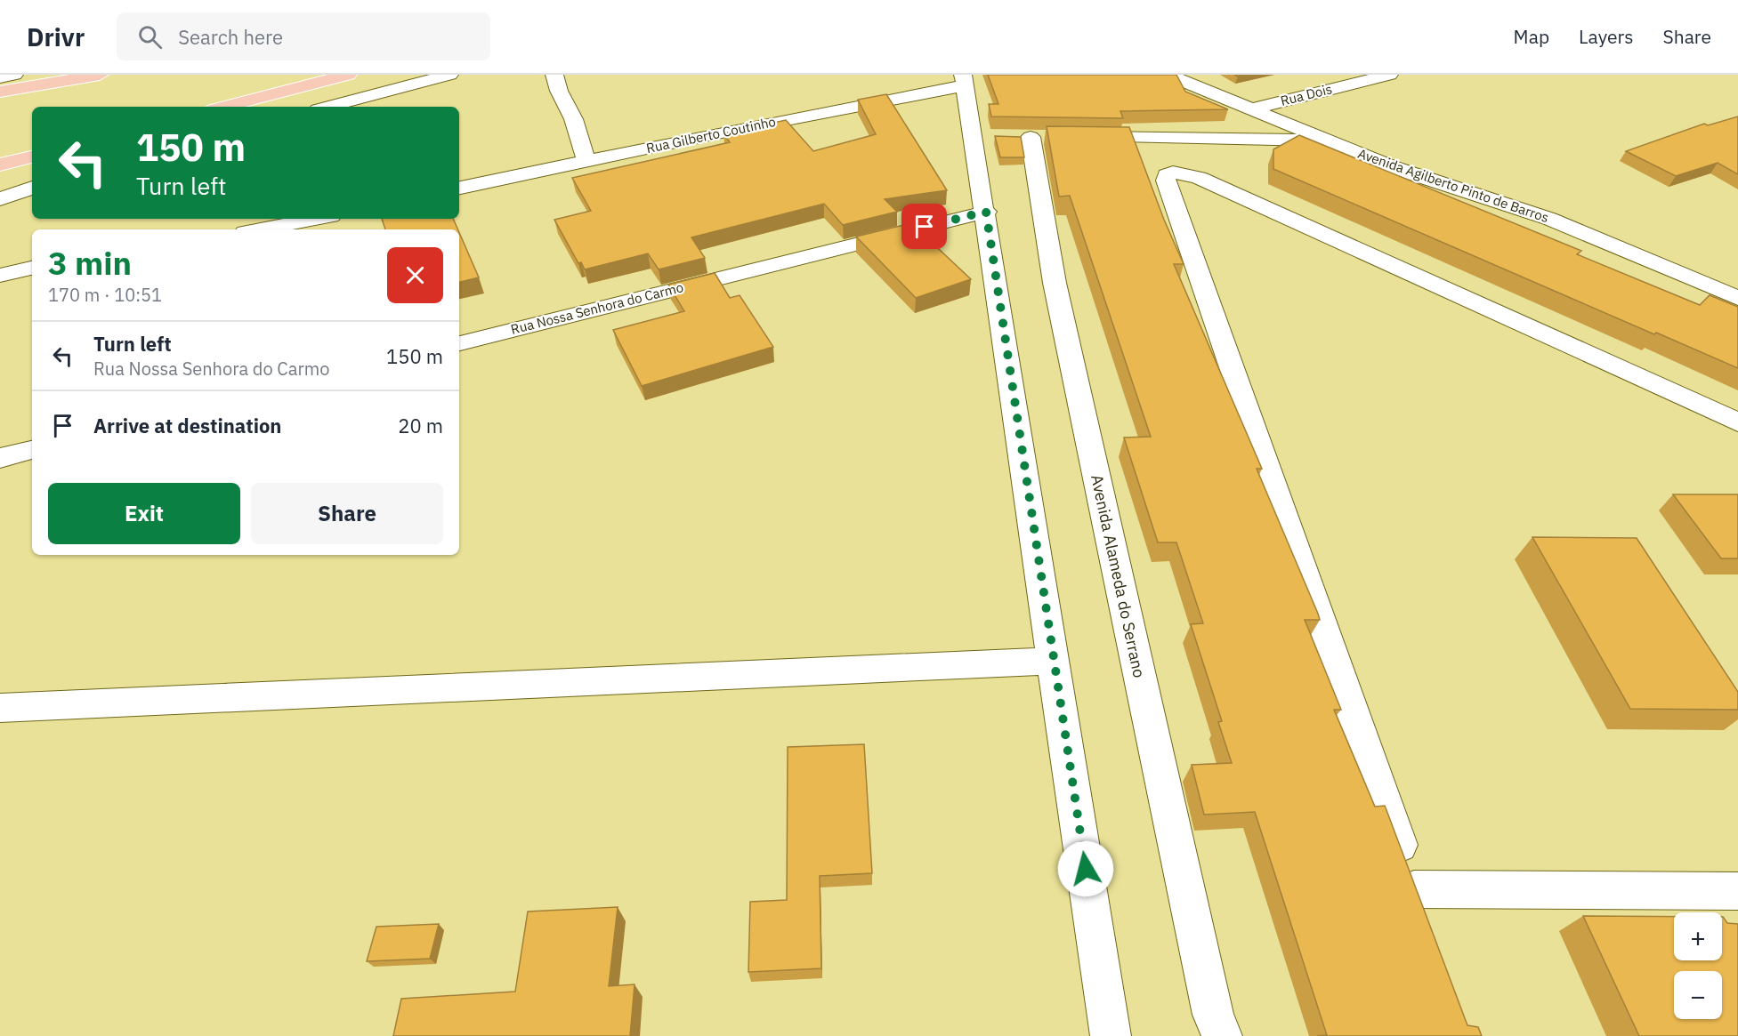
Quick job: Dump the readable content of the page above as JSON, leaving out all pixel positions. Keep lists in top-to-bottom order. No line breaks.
{"streets":{"street":["Rua Dois","Rua Gilberto Coutinho","Avenida Agilberto Pinto de Barros","Rua Nossa Senhora do Carmo","Avenida Alameda do Serrano"]},"crossings":[["Rua Dois","Avenida Agilberto Pinto de Barros"],["Rua Gilberto Coutinho","Avenida Alameda do Serrano"],["Rua Nossa Senhora do Carmo","Avenida Alameda do Serrano"]],"page":{"header":"Drivr","search":"Search here","nav":["Map","Layers","Share"],"turn":["150 m","Turn left"],"heading":["3 min","170 m · 10:51"],"list":[{"name":"Turn left","note":"Rua Nossa Senhora do Carmo","value":"150 m"},{"name":"Arrive at destination","value":"20 m"}],"buttons":["Exit","Share"],"map_buttons":["+","−"]}}
